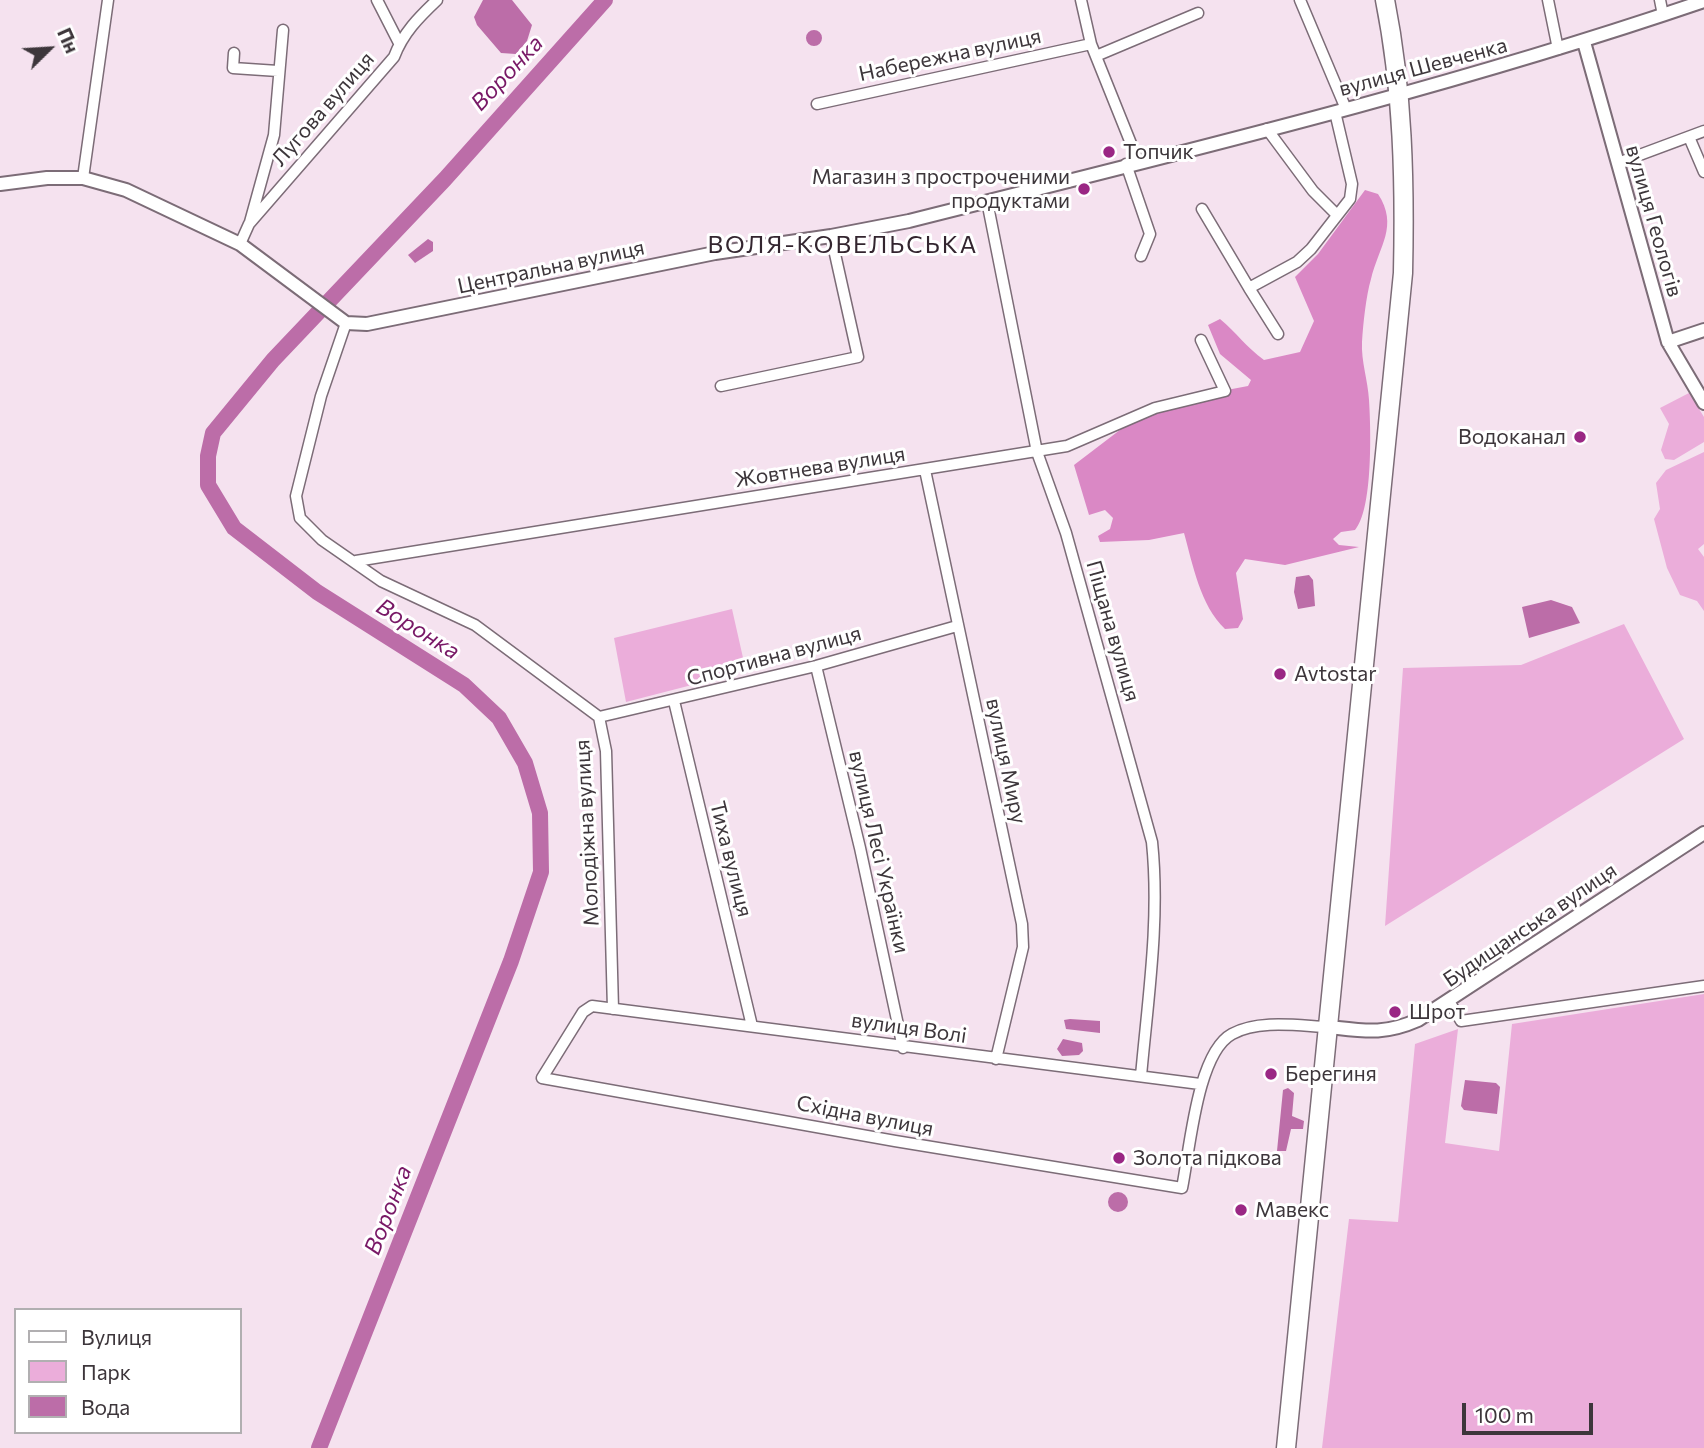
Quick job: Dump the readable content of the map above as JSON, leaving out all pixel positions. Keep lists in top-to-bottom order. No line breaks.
{"streets":{"street":["Набережна вулиця","вулиця Шевченка","Лугова вулиця","вулиця Геологів","Центральна вулиця","Жовтнева вулиця","Піщана вулиця","Спортивна вулиця","вулиця Миру","Молодіжна вулиця","вулиця Лесі Українки","Тиха вулиця","Будищанська вулиця","вулиця Волі","Східна вулиця"]},"crossings":[["вулиця Шевченка","вулиця Геологів"],["вулиця Шевченка","Центральна вулиця"],["Центральна вулиця","Піщана вулиця"],["Центральна вулиця","Молодіжна вулиця"],["Жовтнева вулиця","Піщана вулиця"],["Жовтнева вулиця","вулиця Миру"],["Жовтнева вулиця","Молодіжна вулиця"],["Піщана вулиця","вулиця Волі"],["Спортивна вулиця","вулиця Миру"],["Спортивна вулиця","Молодіжна вулиця"],["Спортивна вулиця","вулиця Лесі Українки"],["Спортивна вулиця","Тиха вулиця"],["вулиця Миру","вулиця Волі"],["Молодіжна вулиця","вулиця Волі"],["вулиця Лесі Українки","вулиця Волі"],["Тиха вулиця","вулиця Волі"],["вулиця Волі","Східна вулиця"]],"districts":["ВОЛЯ-КОВЕЛЬСЬКА"],"water":["Воронка"],"places":["Топчик","Магазин з простроченими продуктами","Водоканал","Avtostar","Шрот","Берегиня","Золота підкова","Мавекс"],"legend":["Вулиця","Парк","Вода"],"scale_bar":"100 m","north":"top right"}
